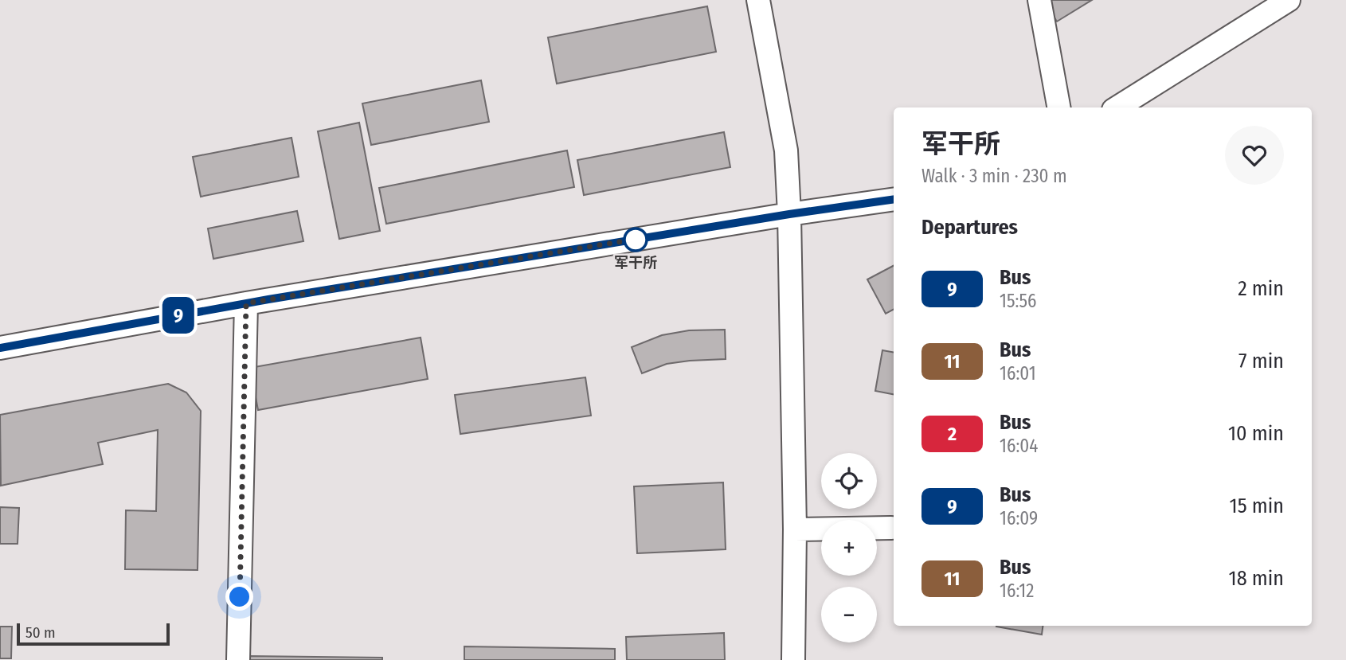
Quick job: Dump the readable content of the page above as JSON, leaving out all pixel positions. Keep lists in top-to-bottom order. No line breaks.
{"places":["军干所"],"lines":["bus line 9"],"scale_bar":"50 m","page":{"on_map":"9","heading":[["军干所","Walk · 3 min · 230 m"],"Departures"],"list":[{"mark":"9","name":"Bus","note":"15:56","value":"2 min"},{"mark":"11","name":"Bus","note":"16:01","value":"7 min"},{"mark":"2","name":"Bus","note":"16:04","value":"10 min"},{"mark":"9","name":"Bus","note":"16:09","value":"15 min"},{"mark":"11","name":"Bus","note":"16:12","value":"18 min"}],"map_buttons":["+","−"],"scale":"50 m"}}
